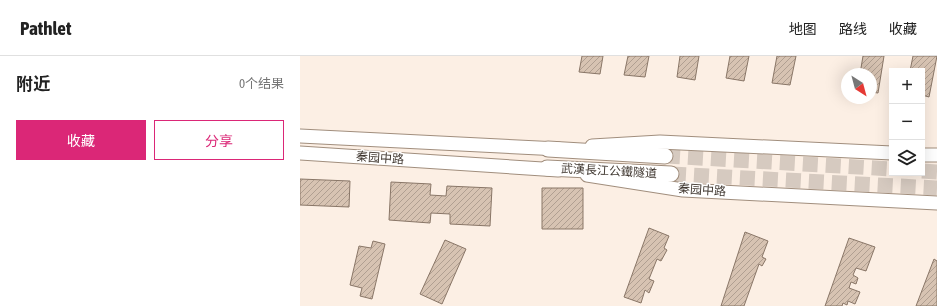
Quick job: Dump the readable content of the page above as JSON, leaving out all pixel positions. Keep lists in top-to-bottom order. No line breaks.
{"streets":{"main road":["秦园中路","武漢長江公鐵隧道"]},"crossings":[["秦园中路","武漢長江公鐵隧道"]],"north":"bottom right","page":{"header":"Pathlet","nav":["地图","路线","收藏"],"heading":["附近","0个结果"],"map_buttons":["+","−"],"buttons":["收藏","分享"]}}
